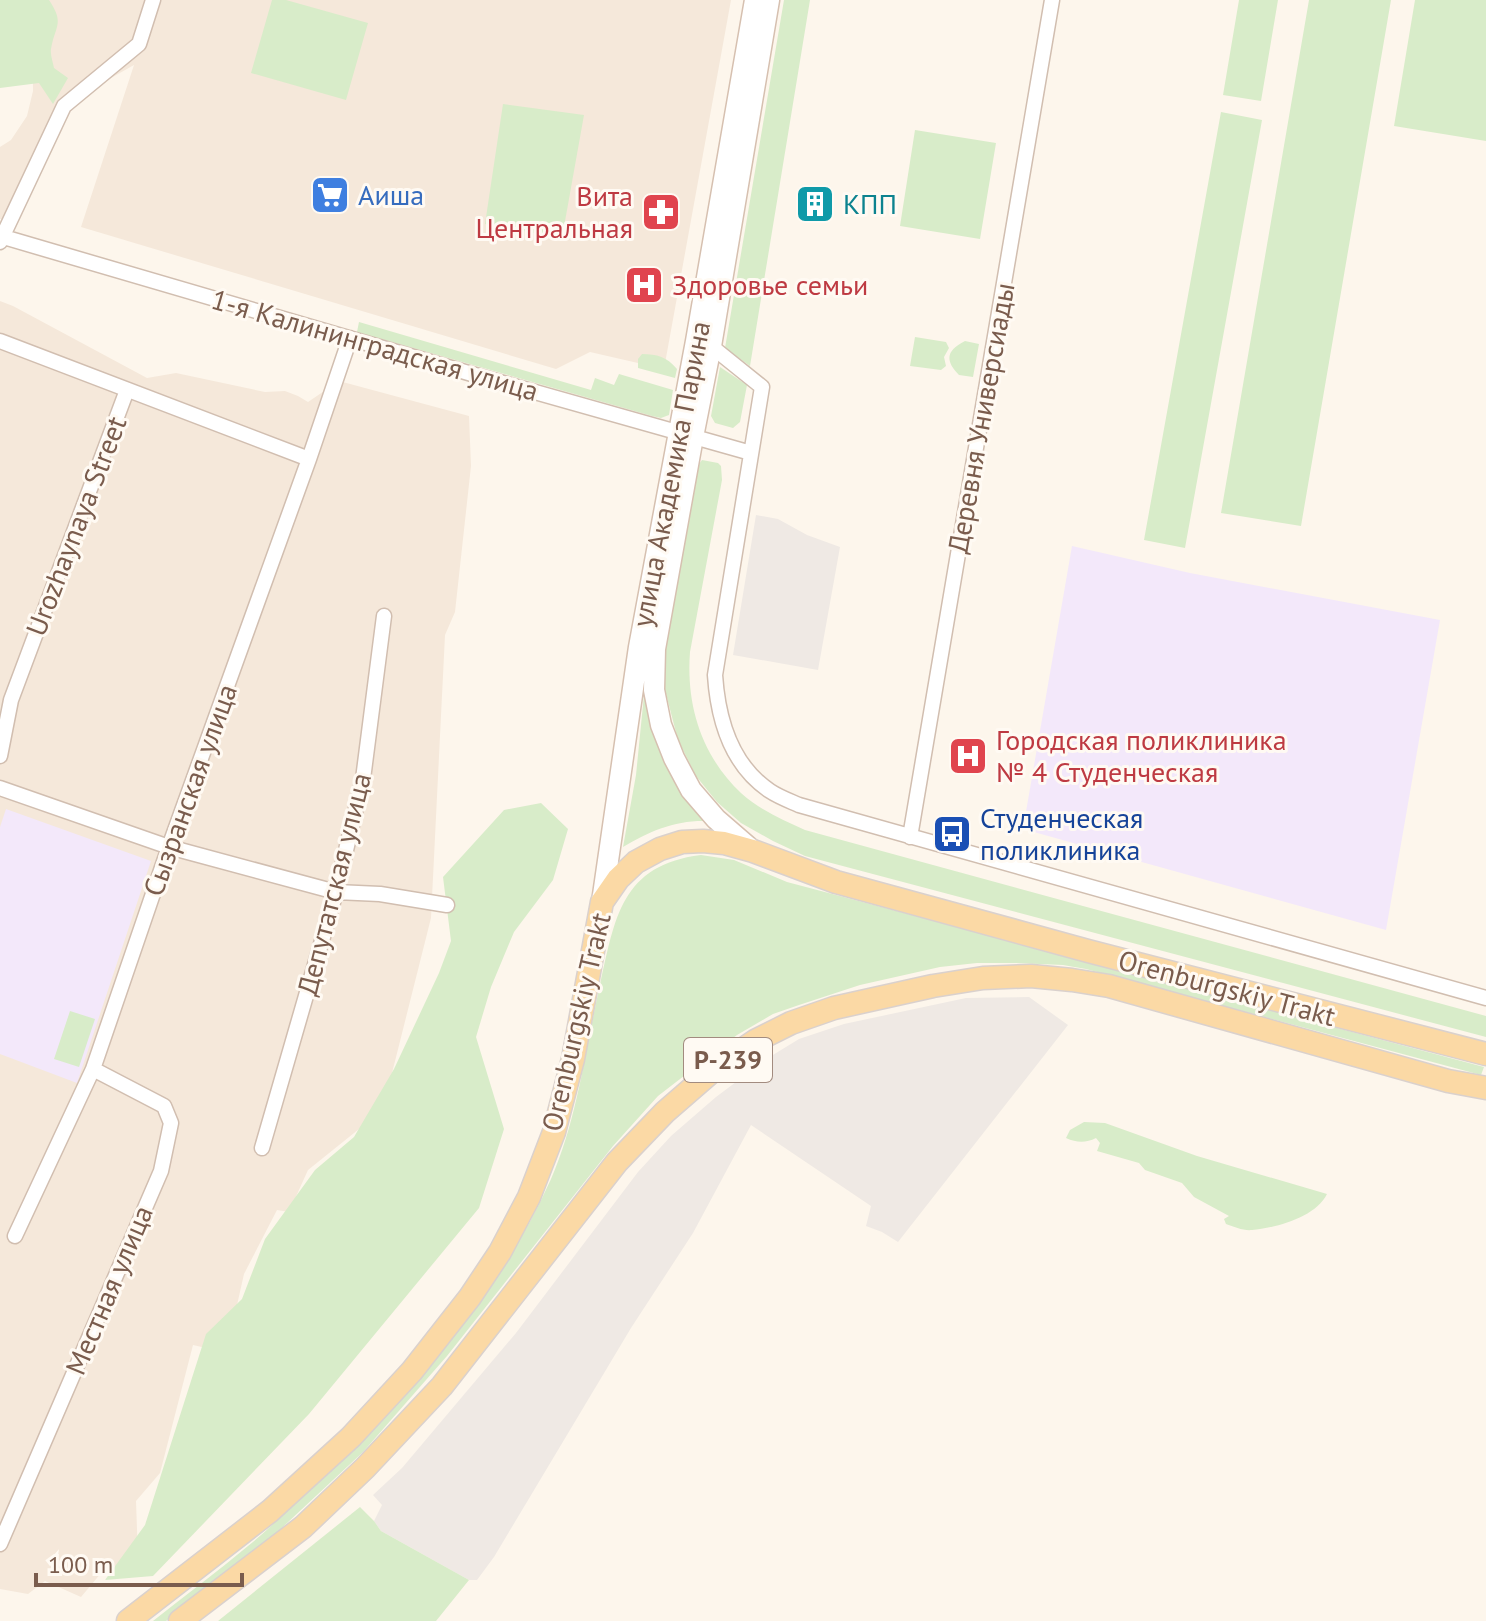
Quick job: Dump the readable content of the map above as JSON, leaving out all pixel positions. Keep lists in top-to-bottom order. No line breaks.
{"streets":{"main road":["улица Академика Парина","Orenburgskiy Trakt","Р-239"],"street":["1-я Калининградская улица","Деревня Универсиады","Urozhaynaya Street","Сызранская улица","Депутатская улица","Местная улица"]},"crossings":[["1-я Калининградская улица","улица Академика Парина"],["1-я Калининградская улица","Сызранская улица"],["улица Академика Парина","Orenburgskiy Trakt"],["Сызранская улица","Местная улица"]],"places":{"supermarket":["Аиша"],"building":["КПП"],"pharmacy":["Вита Центральная"],"hospital":["Здоровье семьи","Городская поликлиника № 4 Студенческая"],"bus stop":["Студенческая поликлиника"]},"scale_bar":"100 m"}
